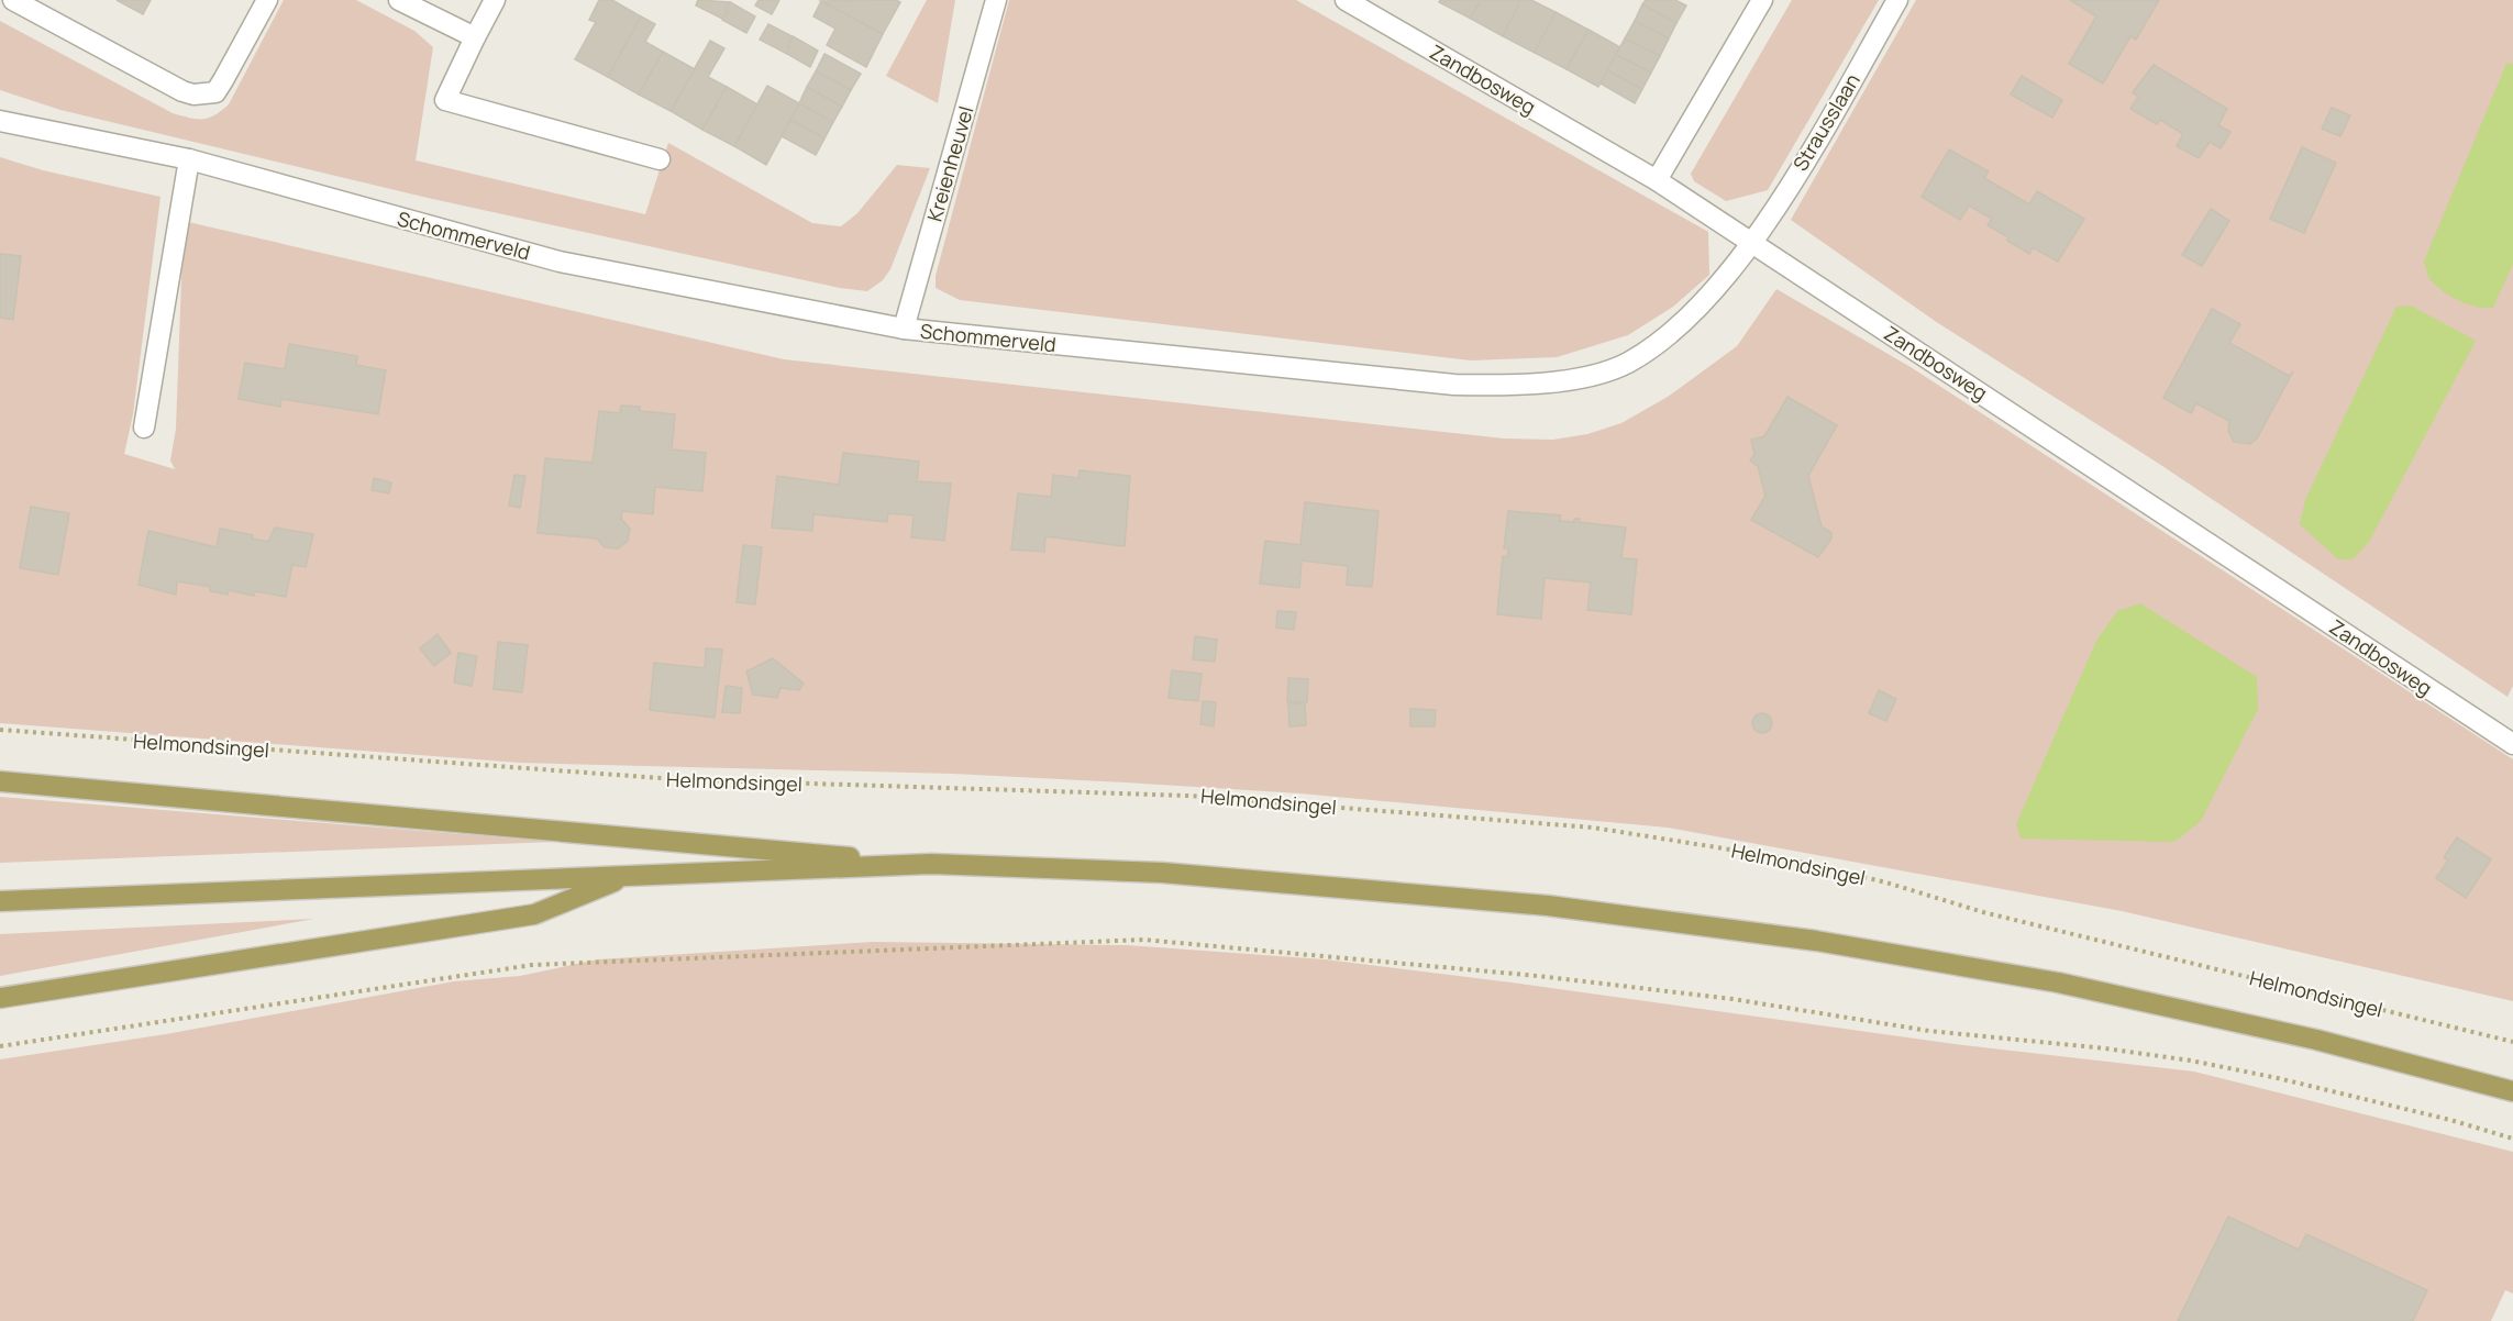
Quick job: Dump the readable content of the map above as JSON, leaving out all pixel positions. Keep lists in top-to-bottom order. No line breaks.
{"streets":{"street":["Zandbosweg","Strausslaan","Kreienheuvel","Schommerveld"],"path":["Helmondsingel"]},"crossings":[["Zandbosweg","Strausslaan"],["Zandbosweg","Schommerveld"],["Strausslaan","Schommerveld"],["Kreienheuvel","Schommerveld"]]}
